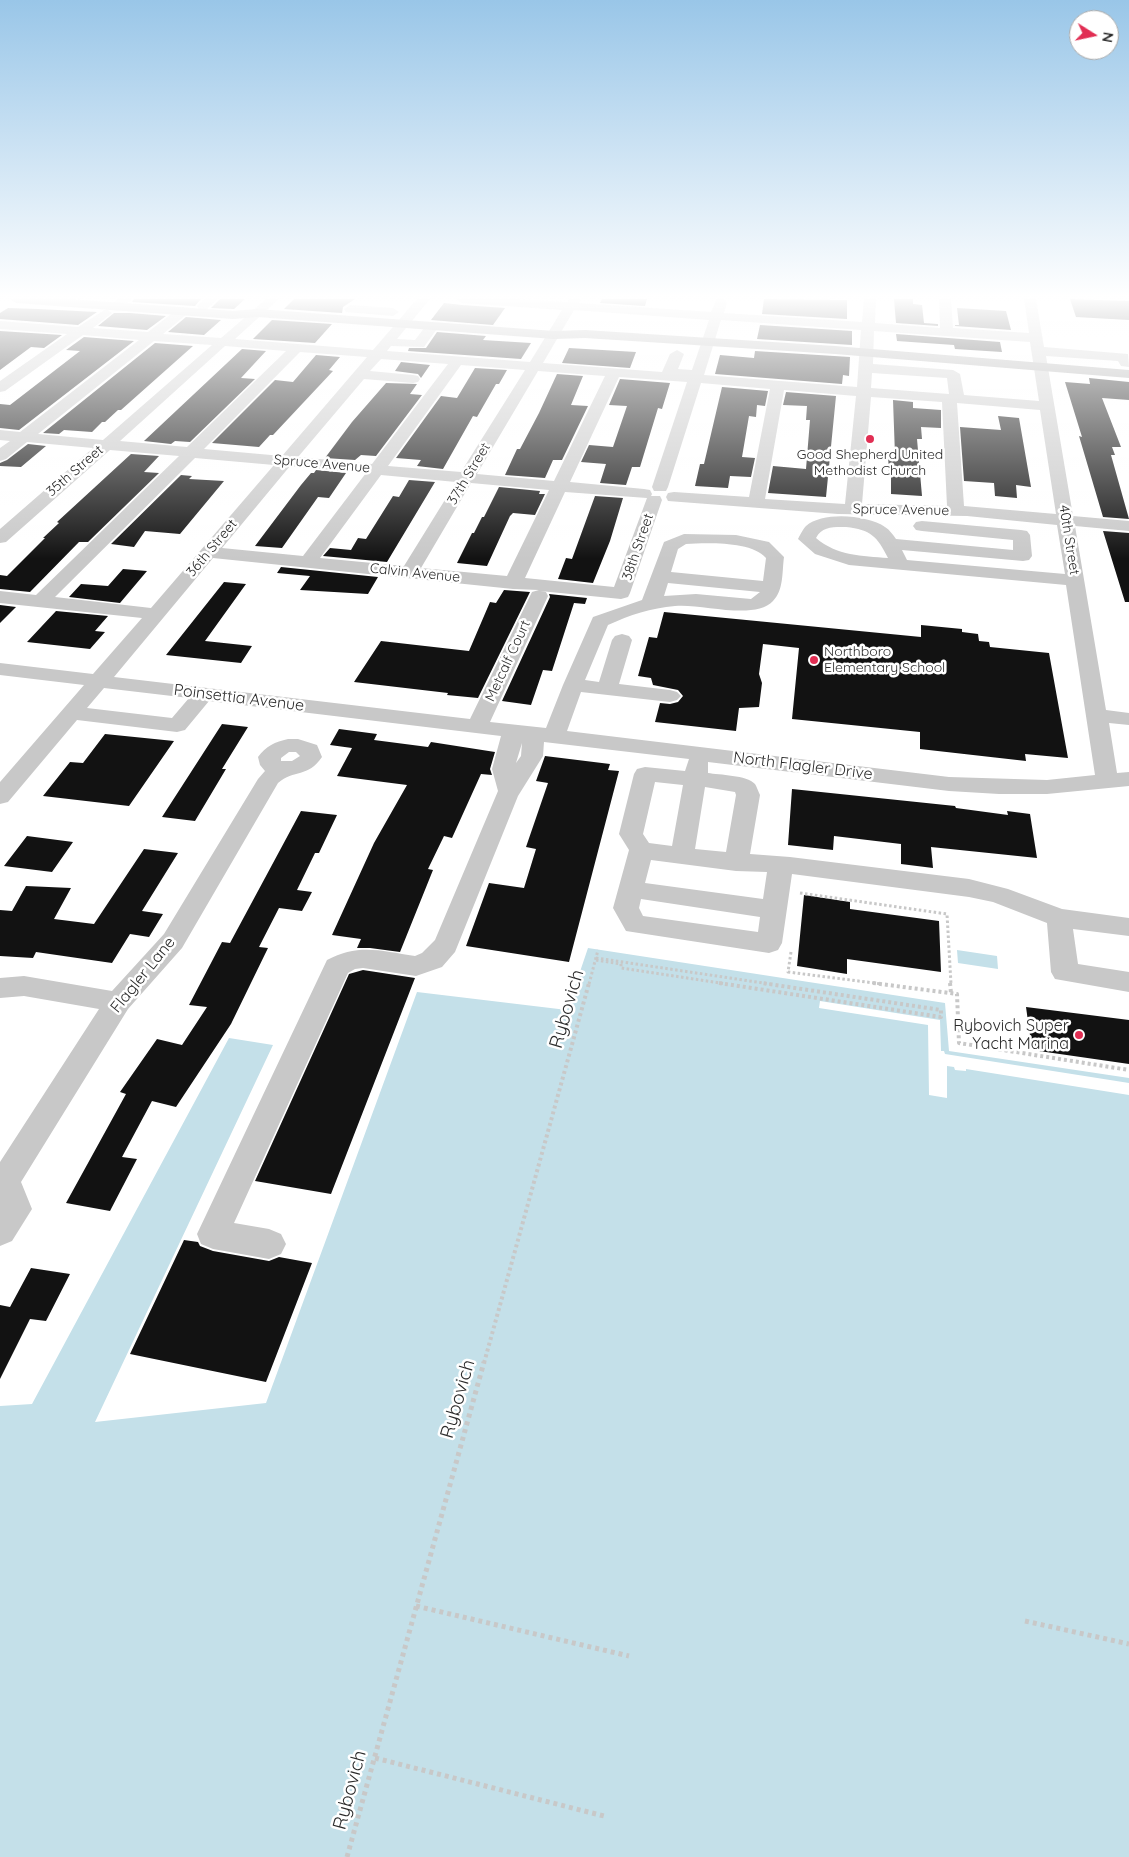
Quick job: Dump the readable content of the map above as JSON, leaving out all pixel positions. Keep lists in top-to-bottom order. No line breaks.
{"streets":{"street":["Spruce Avenue","35th Street","37th Street","40th Street","38th Street","36th Street","Calvin Avenue","Metcalf Court","Poinsettia Avenue","North Flagler Drive","Flagler Lane"],"path":["Rybovich"]},"crossings":[["Spruce Avenue","35th Street"],["Spruce Avenue","37th Street"],["Spruce Avenue","40th Street"],["Spruce Avenue","38th Street"],["Spruce Avenue","36th Street"],["37th Street","Calvin Avenue"],["40th Street","North Flagler Drive"],["38th Street","Calvin Avenue"],["36th Street","Calvin Avenue"],["36th Street","Poinsettia Avenue"],["Metcalf Court","Poinsettia Avenue"],["Metcalf Court","North Flagler Drive"],["Poinsettia Avenue","North Flagler Drive"]],"places":["Good Shepherd United Methodist Church","Northboro Elementary School","Rybovich Super Yacht Marina"],"north":"right"}
